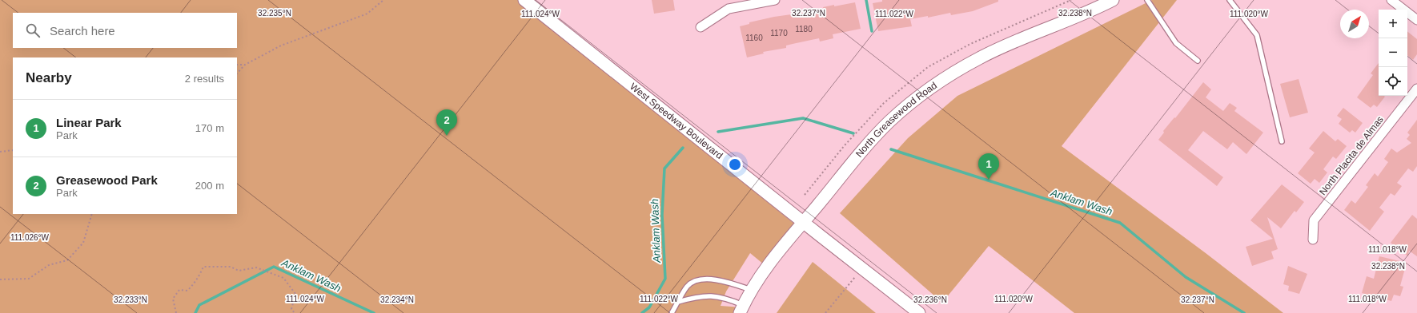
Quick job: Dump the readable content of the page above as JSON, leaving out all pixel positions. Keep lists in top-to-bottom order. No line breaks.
{"streets":{"main road":["West Speedway Boulevard","North Greasewood Road"],"street":["North Placita de Almas"]},"crossings":[["West Speedway Boulevard","North Greasewood Road"]],"water":["Anklam Wash"],"house_numbers":["1180","1170","1160"],"north":"top right","page":{"map_buttons":["+","−"],"search":"Search here","heading":["Nearby","2 results"],"list":[{"mark":"1","name":"Linear Park","note":"Park","value":"170 m"},{"mark":"2","name":"Greasewood Park","note":"Park","value":"200 m"}],"pins":["2","1"]},"coordinates":["32.235°N","32.237°N","32.238°N","111.024°W","111.022°W","111.020°W","111.026°W","111.018°W","32.233°N","32.234°N","32.236°N"]}
